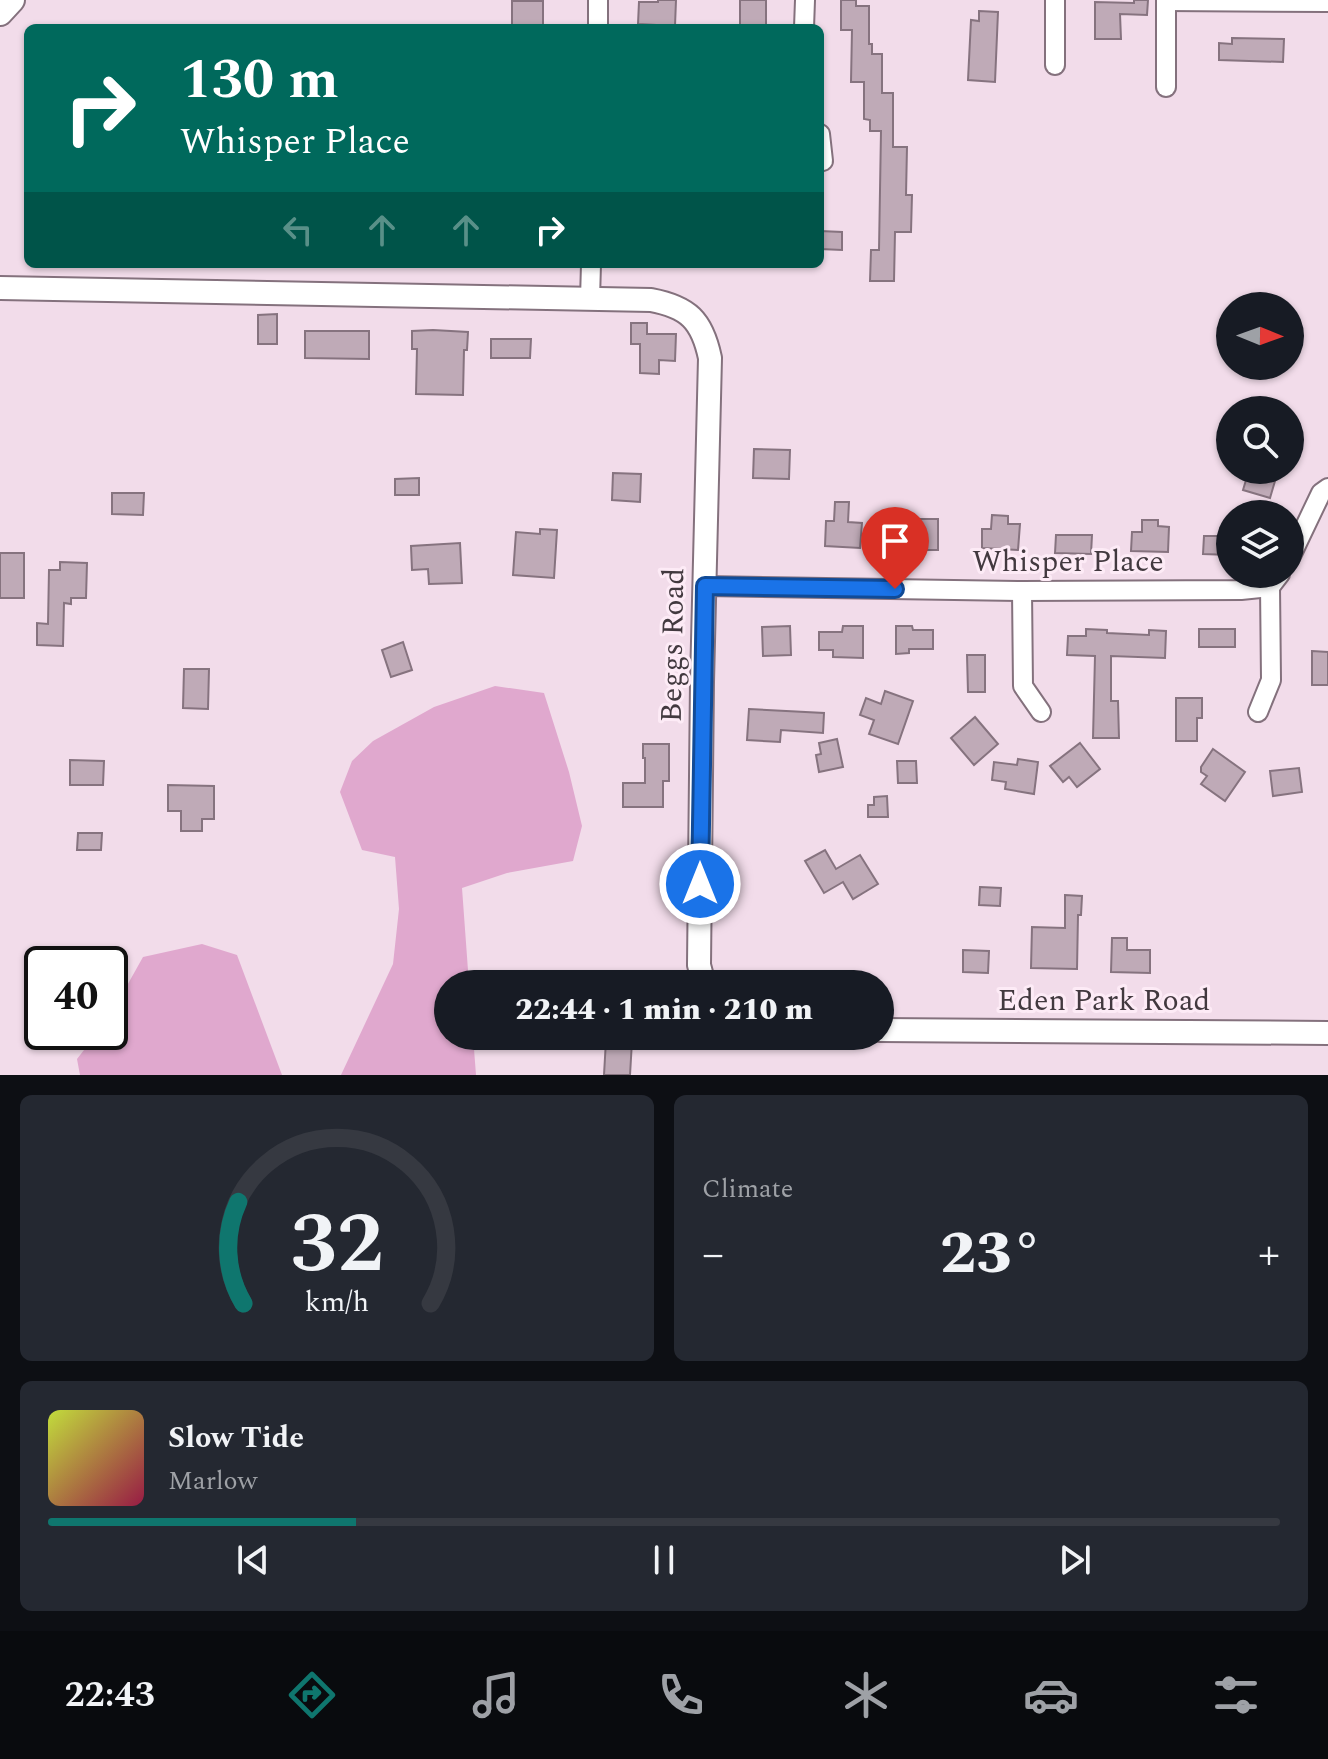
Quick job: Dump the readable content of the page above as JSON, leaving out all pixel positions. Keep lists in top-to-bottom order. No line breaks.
{"streets":{"street":["Whisper Place","Beggs Road","Eden Park Road"]},"crossings":[["Whisper Place","Beggs Road"]],"north":"right","page":{"turn":["130 m","Whisper Place"],"limit":"40","trip":"22:44 · 1 min · 210 m","tile":"Climate","heat":["−","23°","+"],"song":["Slow Tide","Marlow"],"tabs":"22:43","gauge":["32","km/h"]}}
